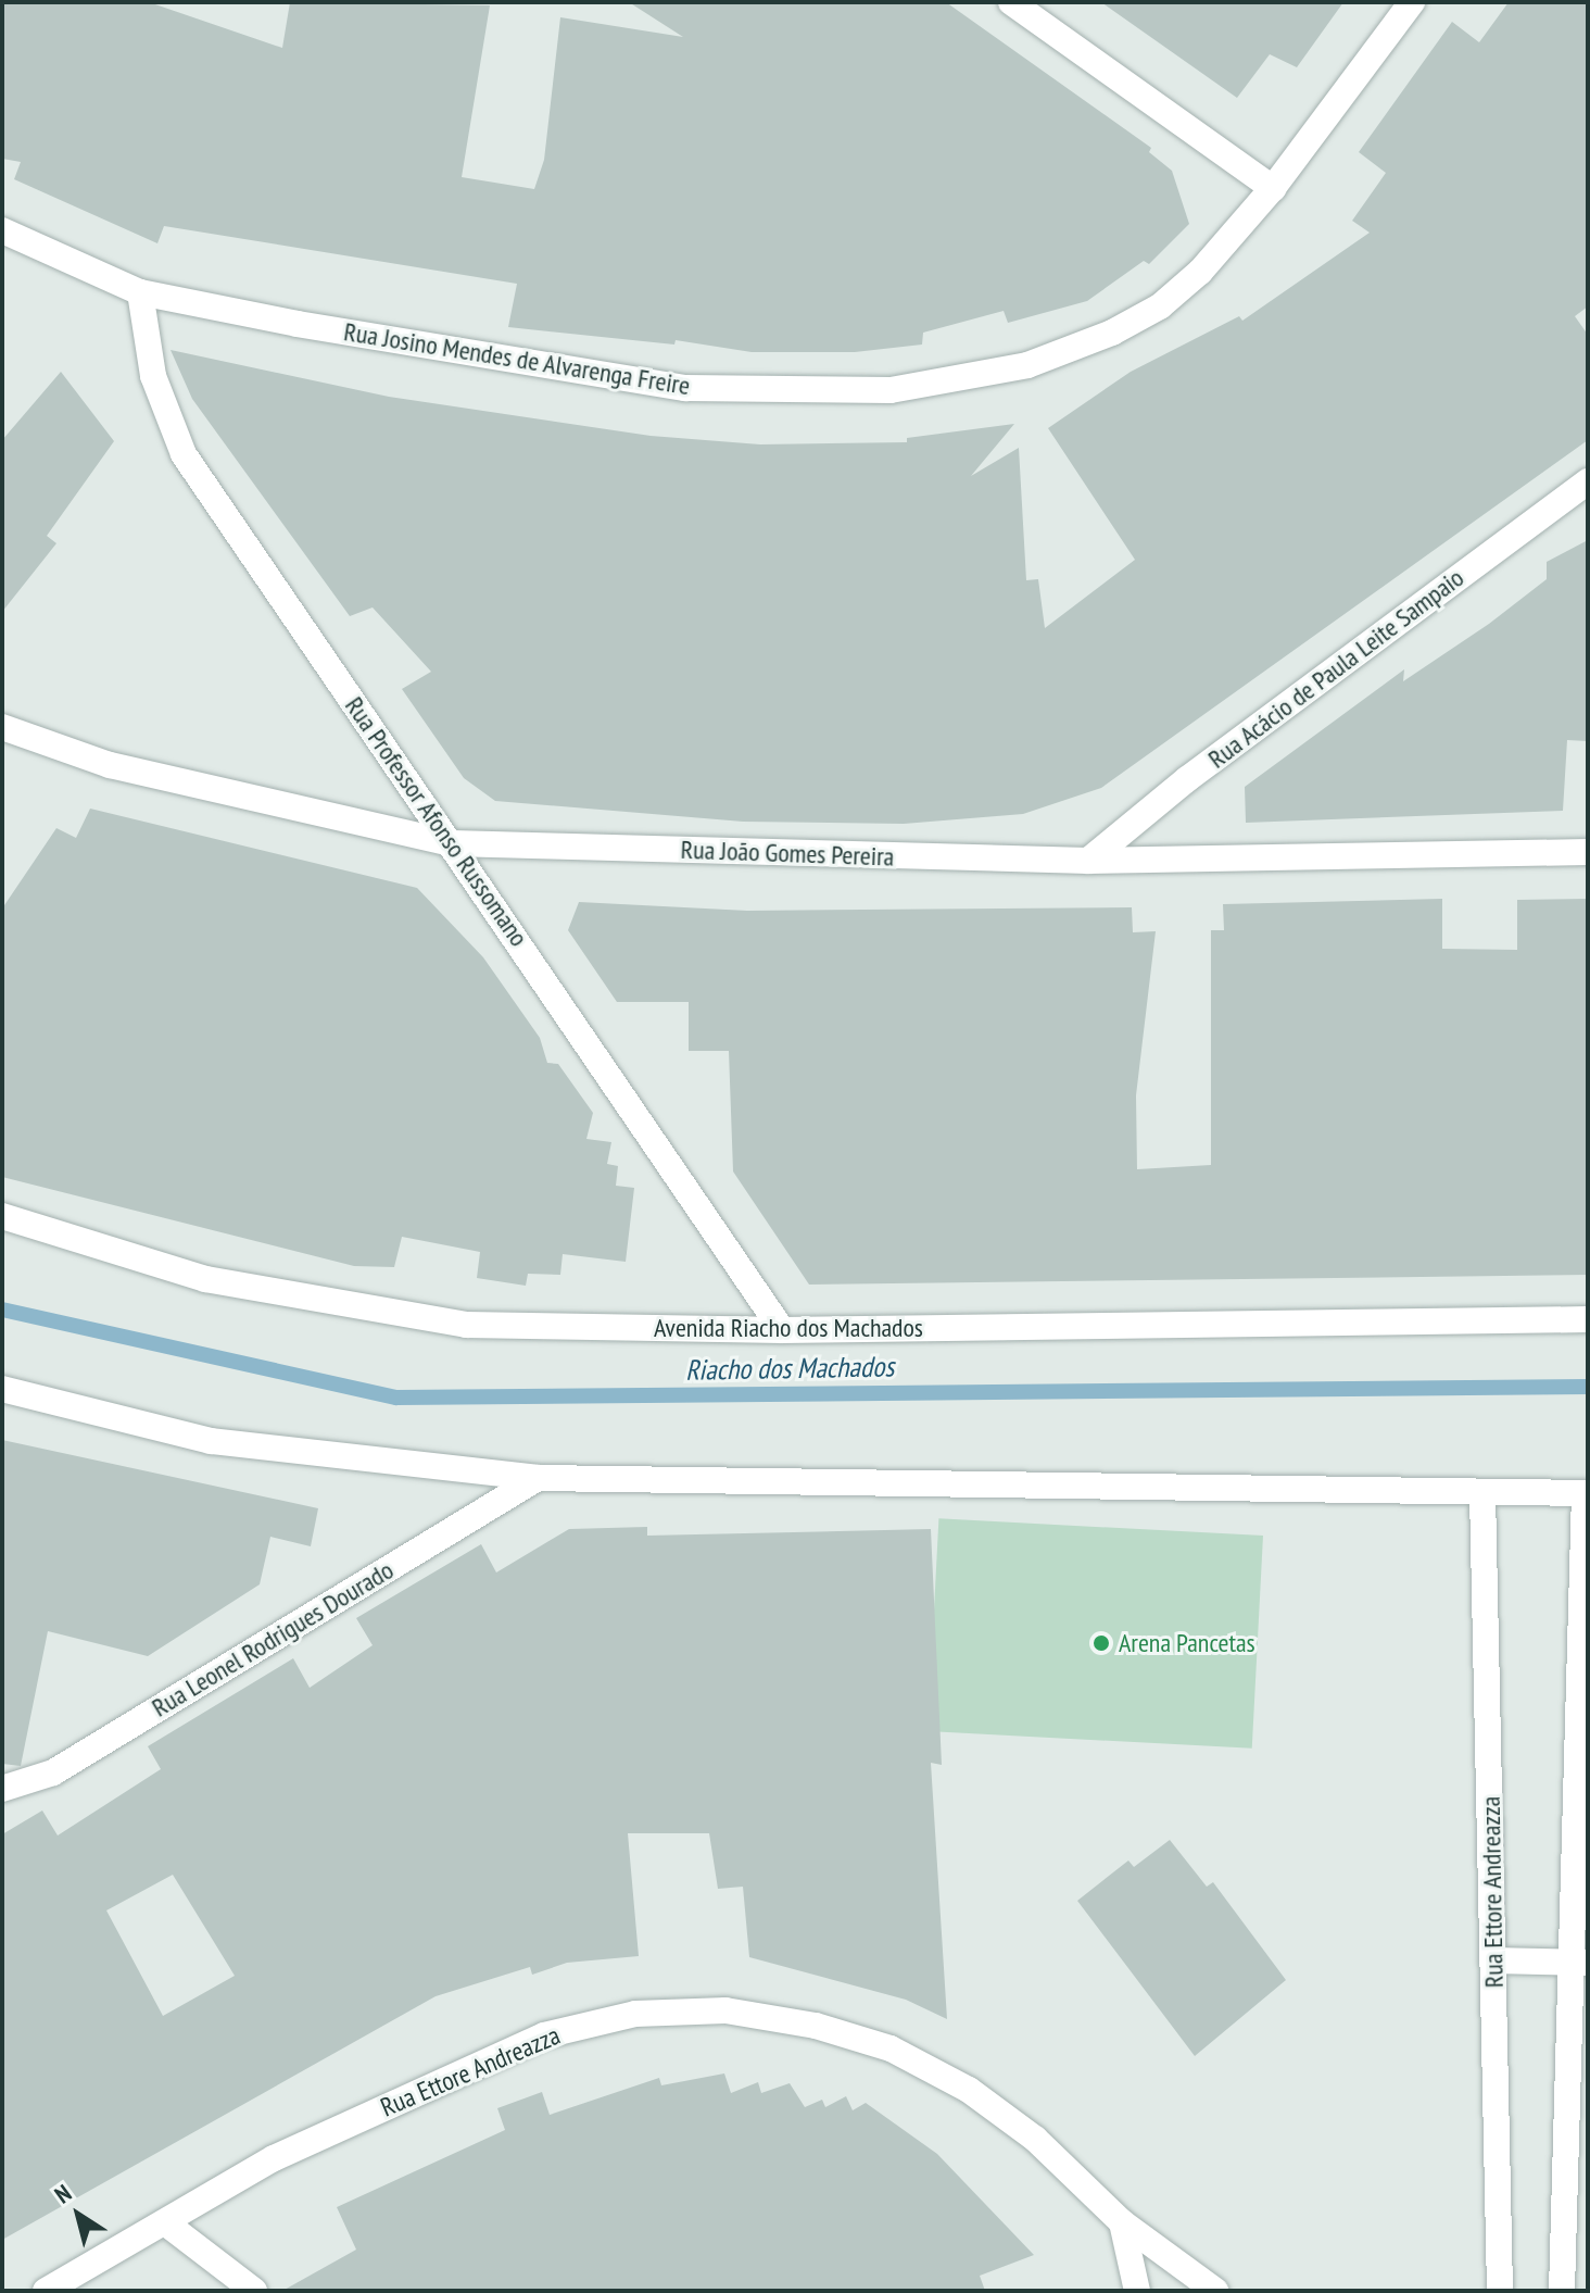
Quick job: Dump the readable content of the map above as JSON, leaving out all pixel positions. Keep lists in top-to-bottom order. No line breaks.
{"streets":{"street":["Rua Josino Mendes de Alvarenga Freire","Rua Acácio de Paula Leite Sampaio","Rua Professor Afonso Russomano","Rua João Gomes Pereira","Avenida Riacho dos Machados","Rua Leonel Rodrigues Dourado","Rua Ettore Andreazza"]},"crossings":[["Rua Josino Mendes de Alvarenga Freire","Rua Professor Afonso Russomano"],["Rua Acácio de Paula Leite Sampaio","Rua João Gomes Pereira"],["Rua Professor Afonso Russomano","Rua João Gomes Pereira"],["Rua Professor Afonso Russomano","Avenida Riacho dos Machados"]],"water":["Riacho dos Machados"],"places":["Arena Pancetas"],"north":"top left"}
